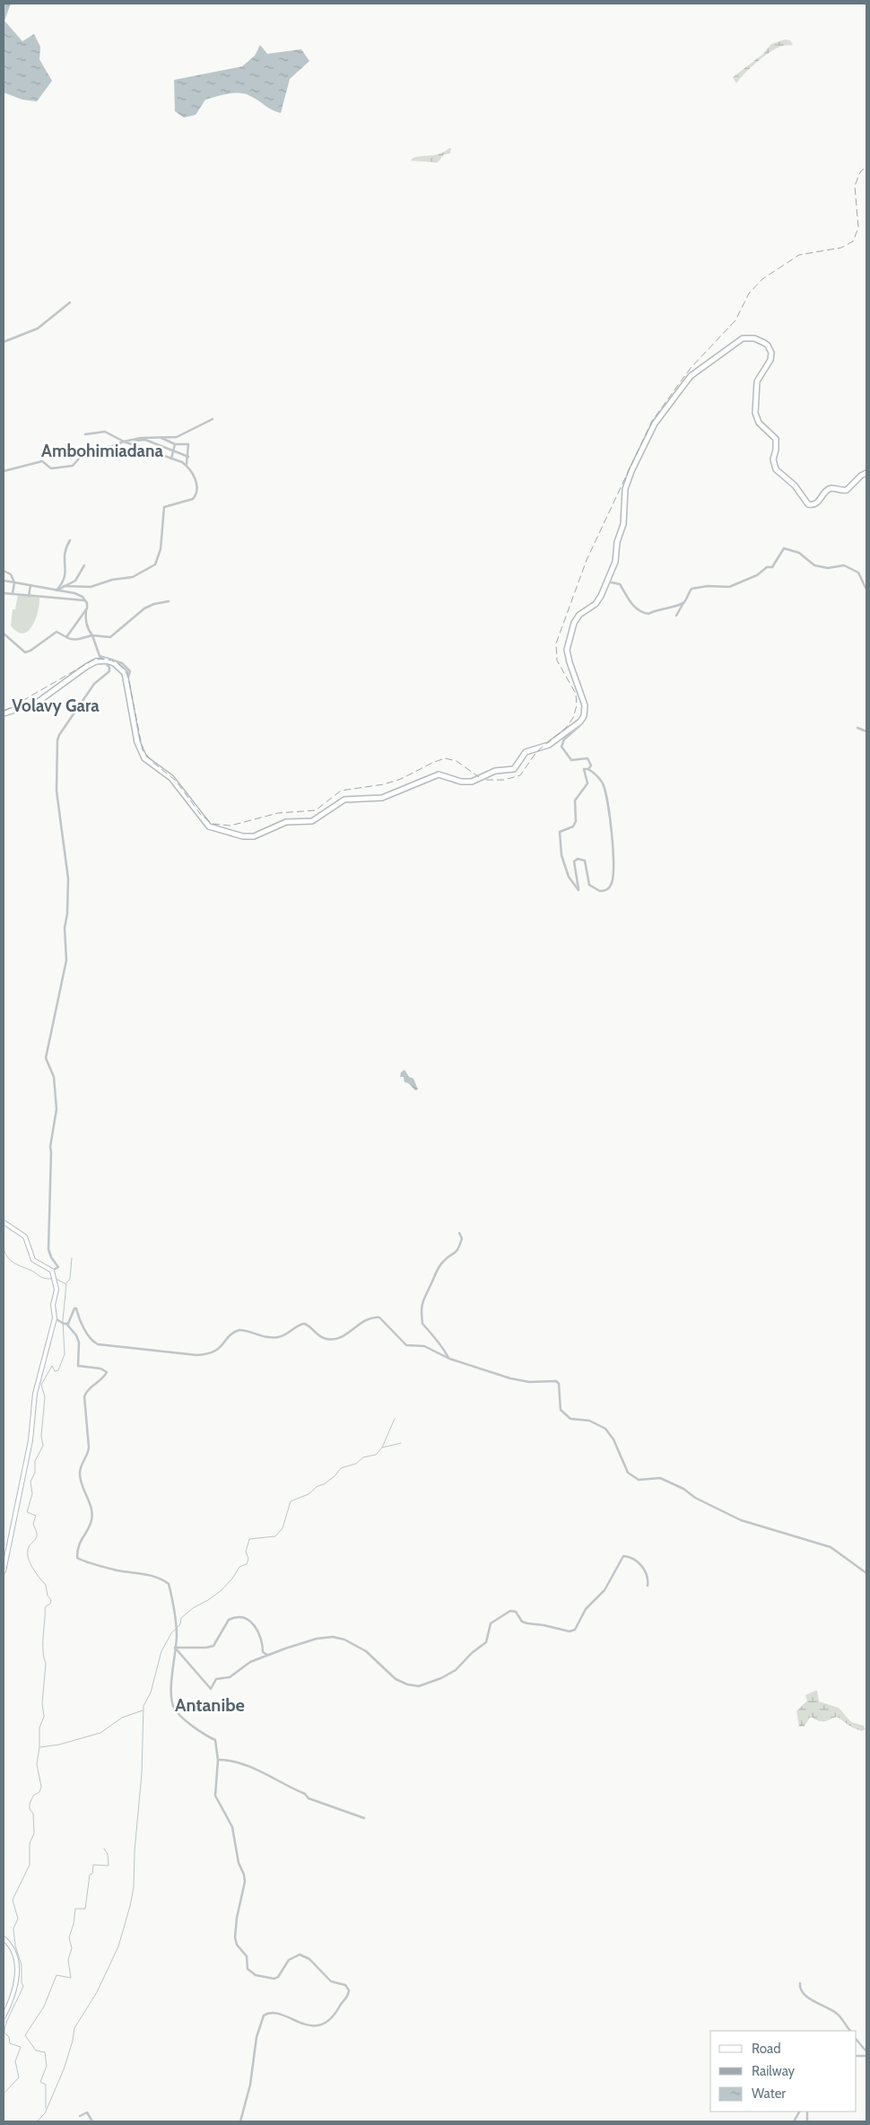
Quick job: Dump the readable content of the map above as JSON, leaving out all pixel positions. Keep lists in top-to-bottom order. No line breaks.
{"districts":["Ambohimiadana","Volavy Gara","Antanibe"],"legend":["Road","Railway","Water"]}
